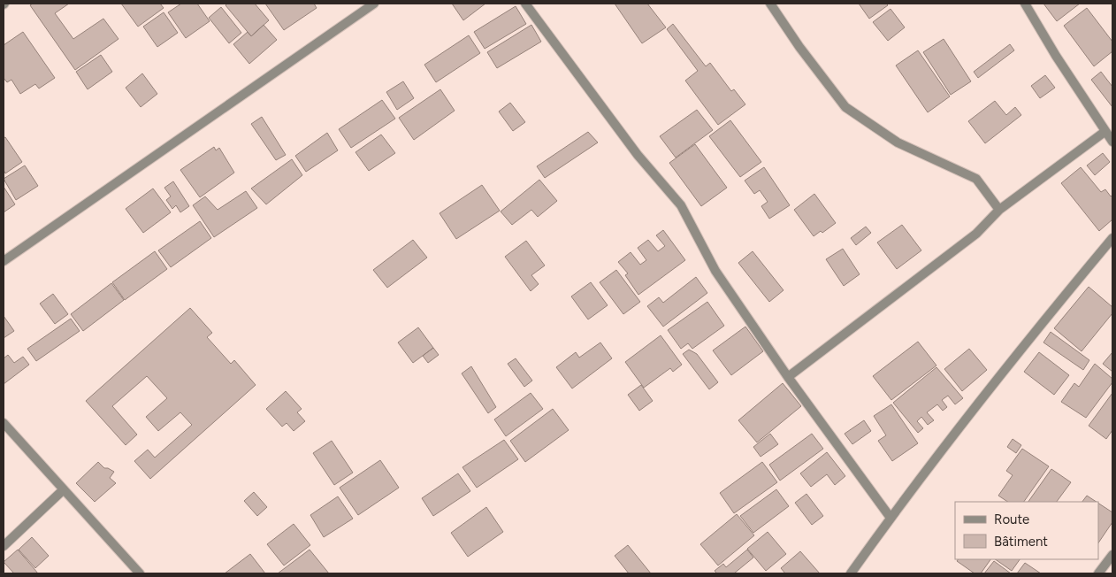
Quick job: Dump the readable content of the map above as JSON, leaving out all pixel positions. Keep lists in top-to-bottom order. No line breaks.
{"legend":["Route","Bâtiment"]}
